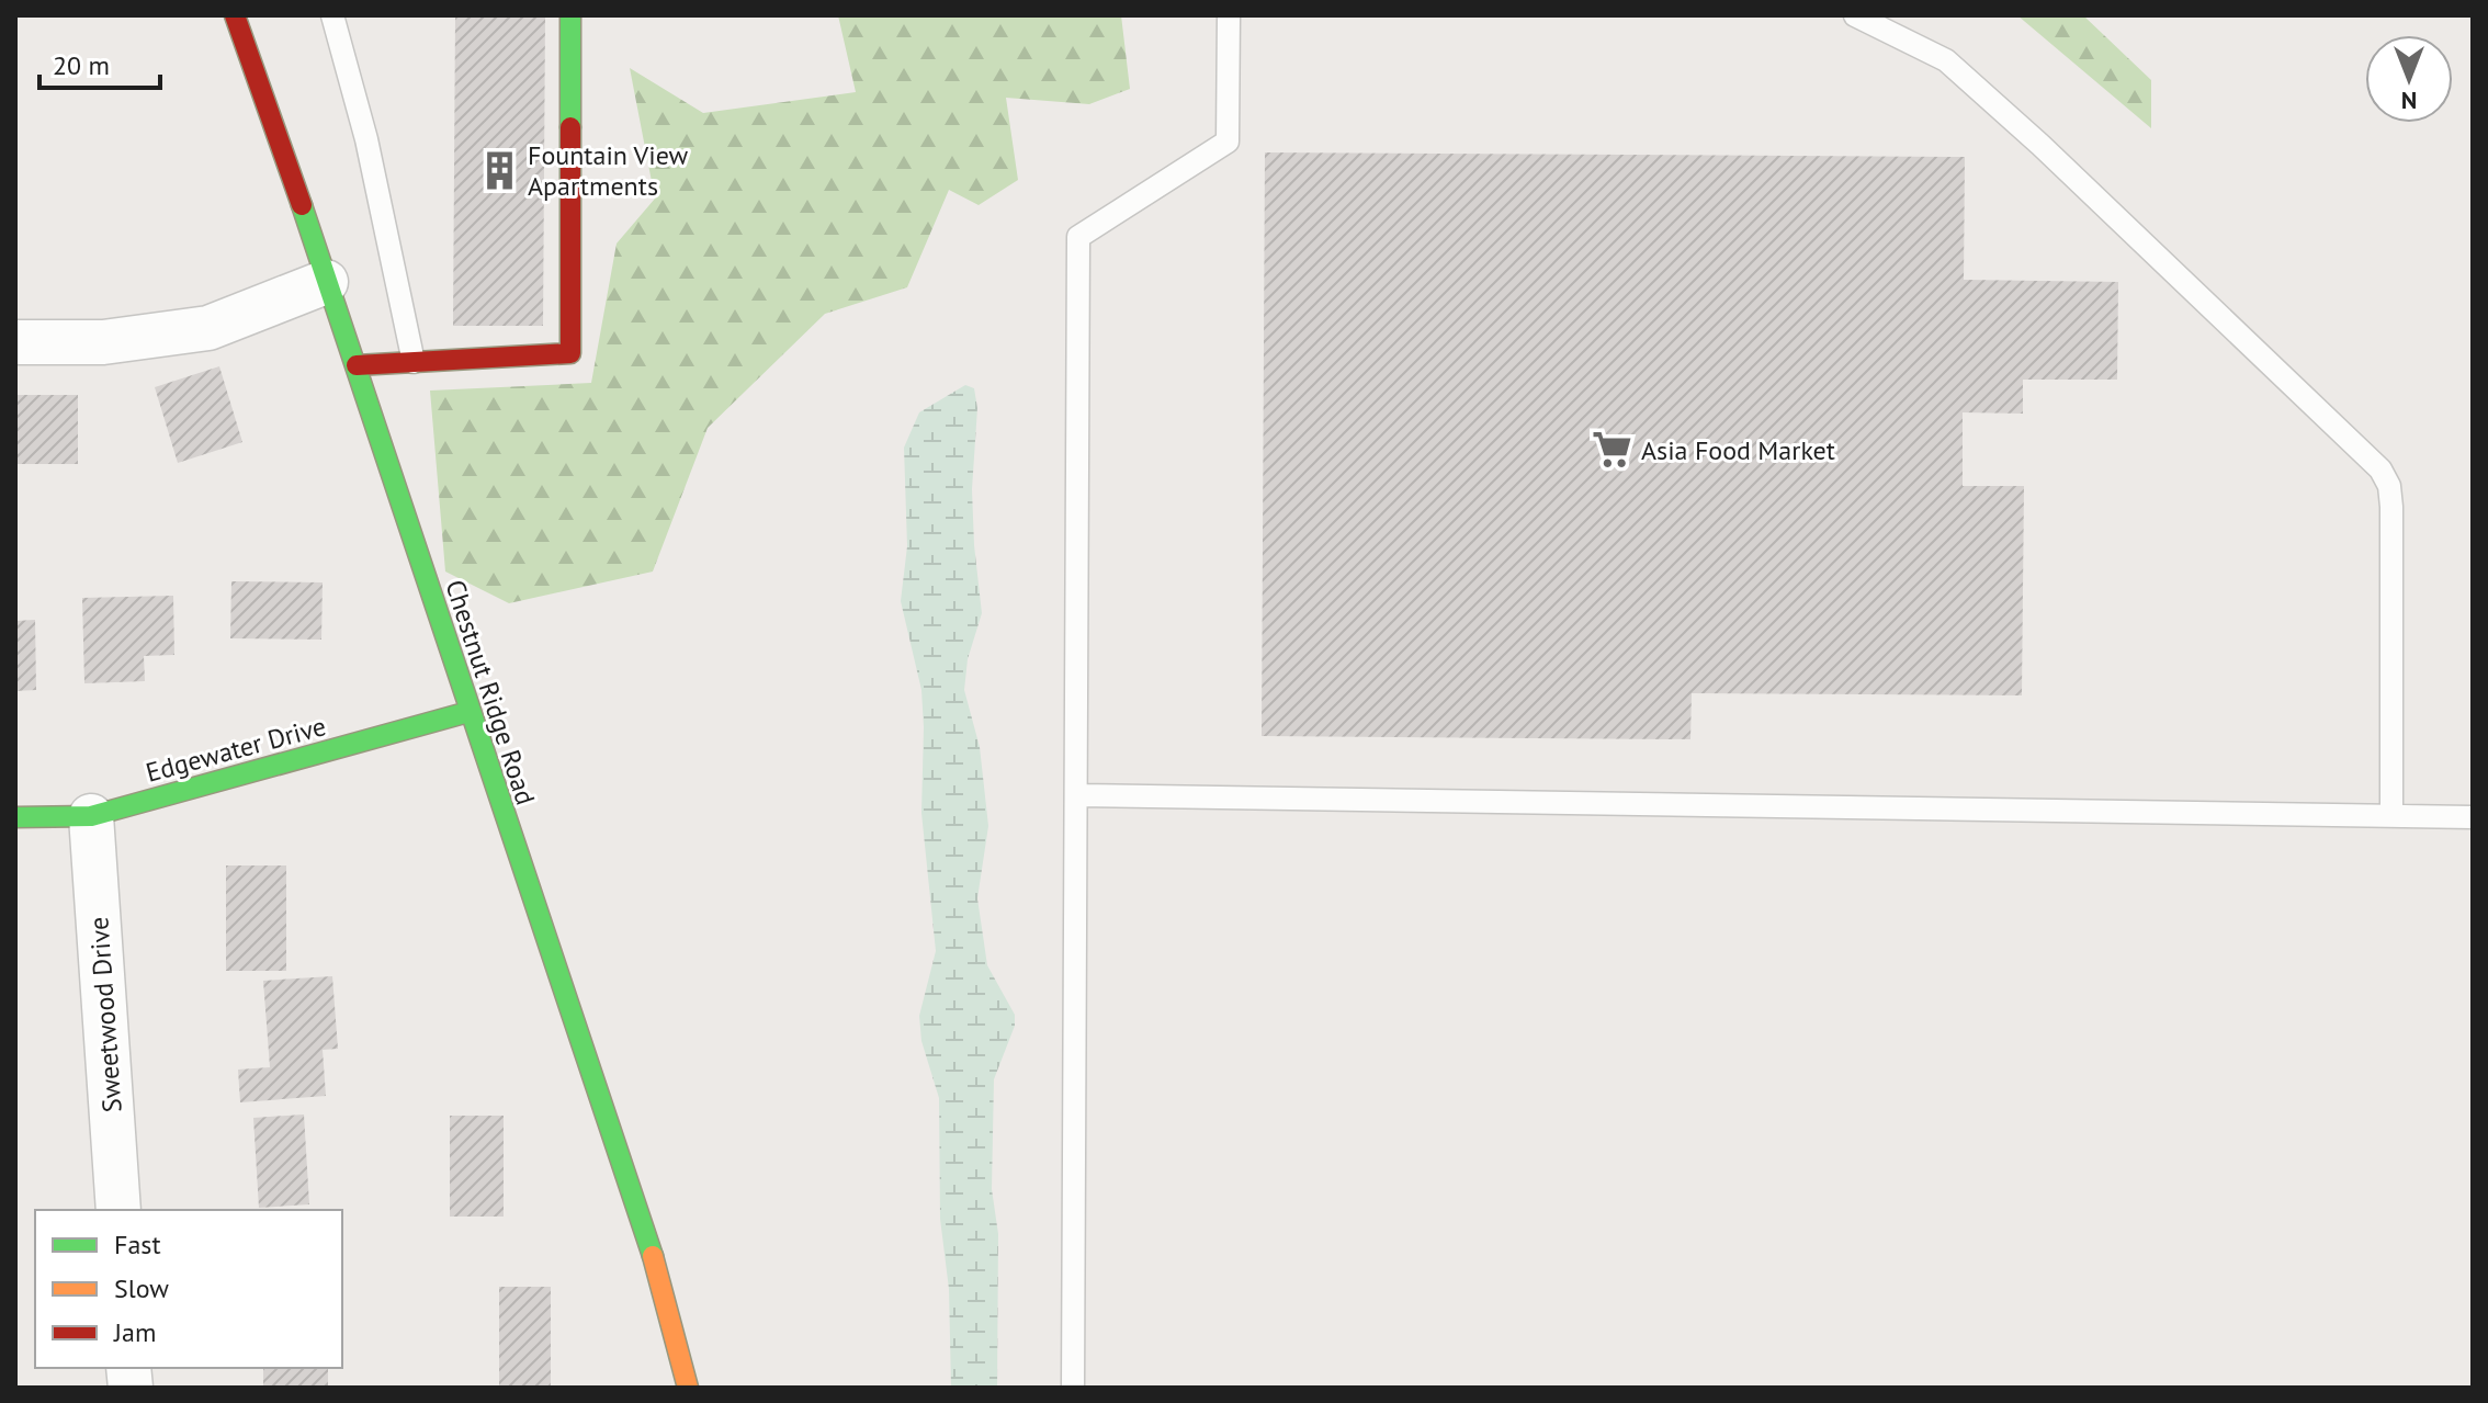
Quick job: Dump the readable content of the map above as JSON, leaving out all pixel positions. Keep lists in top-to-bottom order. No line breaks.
{"streets":{"street":["Chestnut Ridge Road","Edgewater Drive","Sweetwood Drive"]},"crossings":[["Chestnut Ridge Road","Edgewater Drive"],["Edgewater Drive","Sweetwood Drive"]],"places":{"building":["Fountain View Apartments"],"supermarket":["Asia Food Market"]},"legend":["Fast","Slow","Jam"],"scale_bar":"20 m","north":"bottom"}
